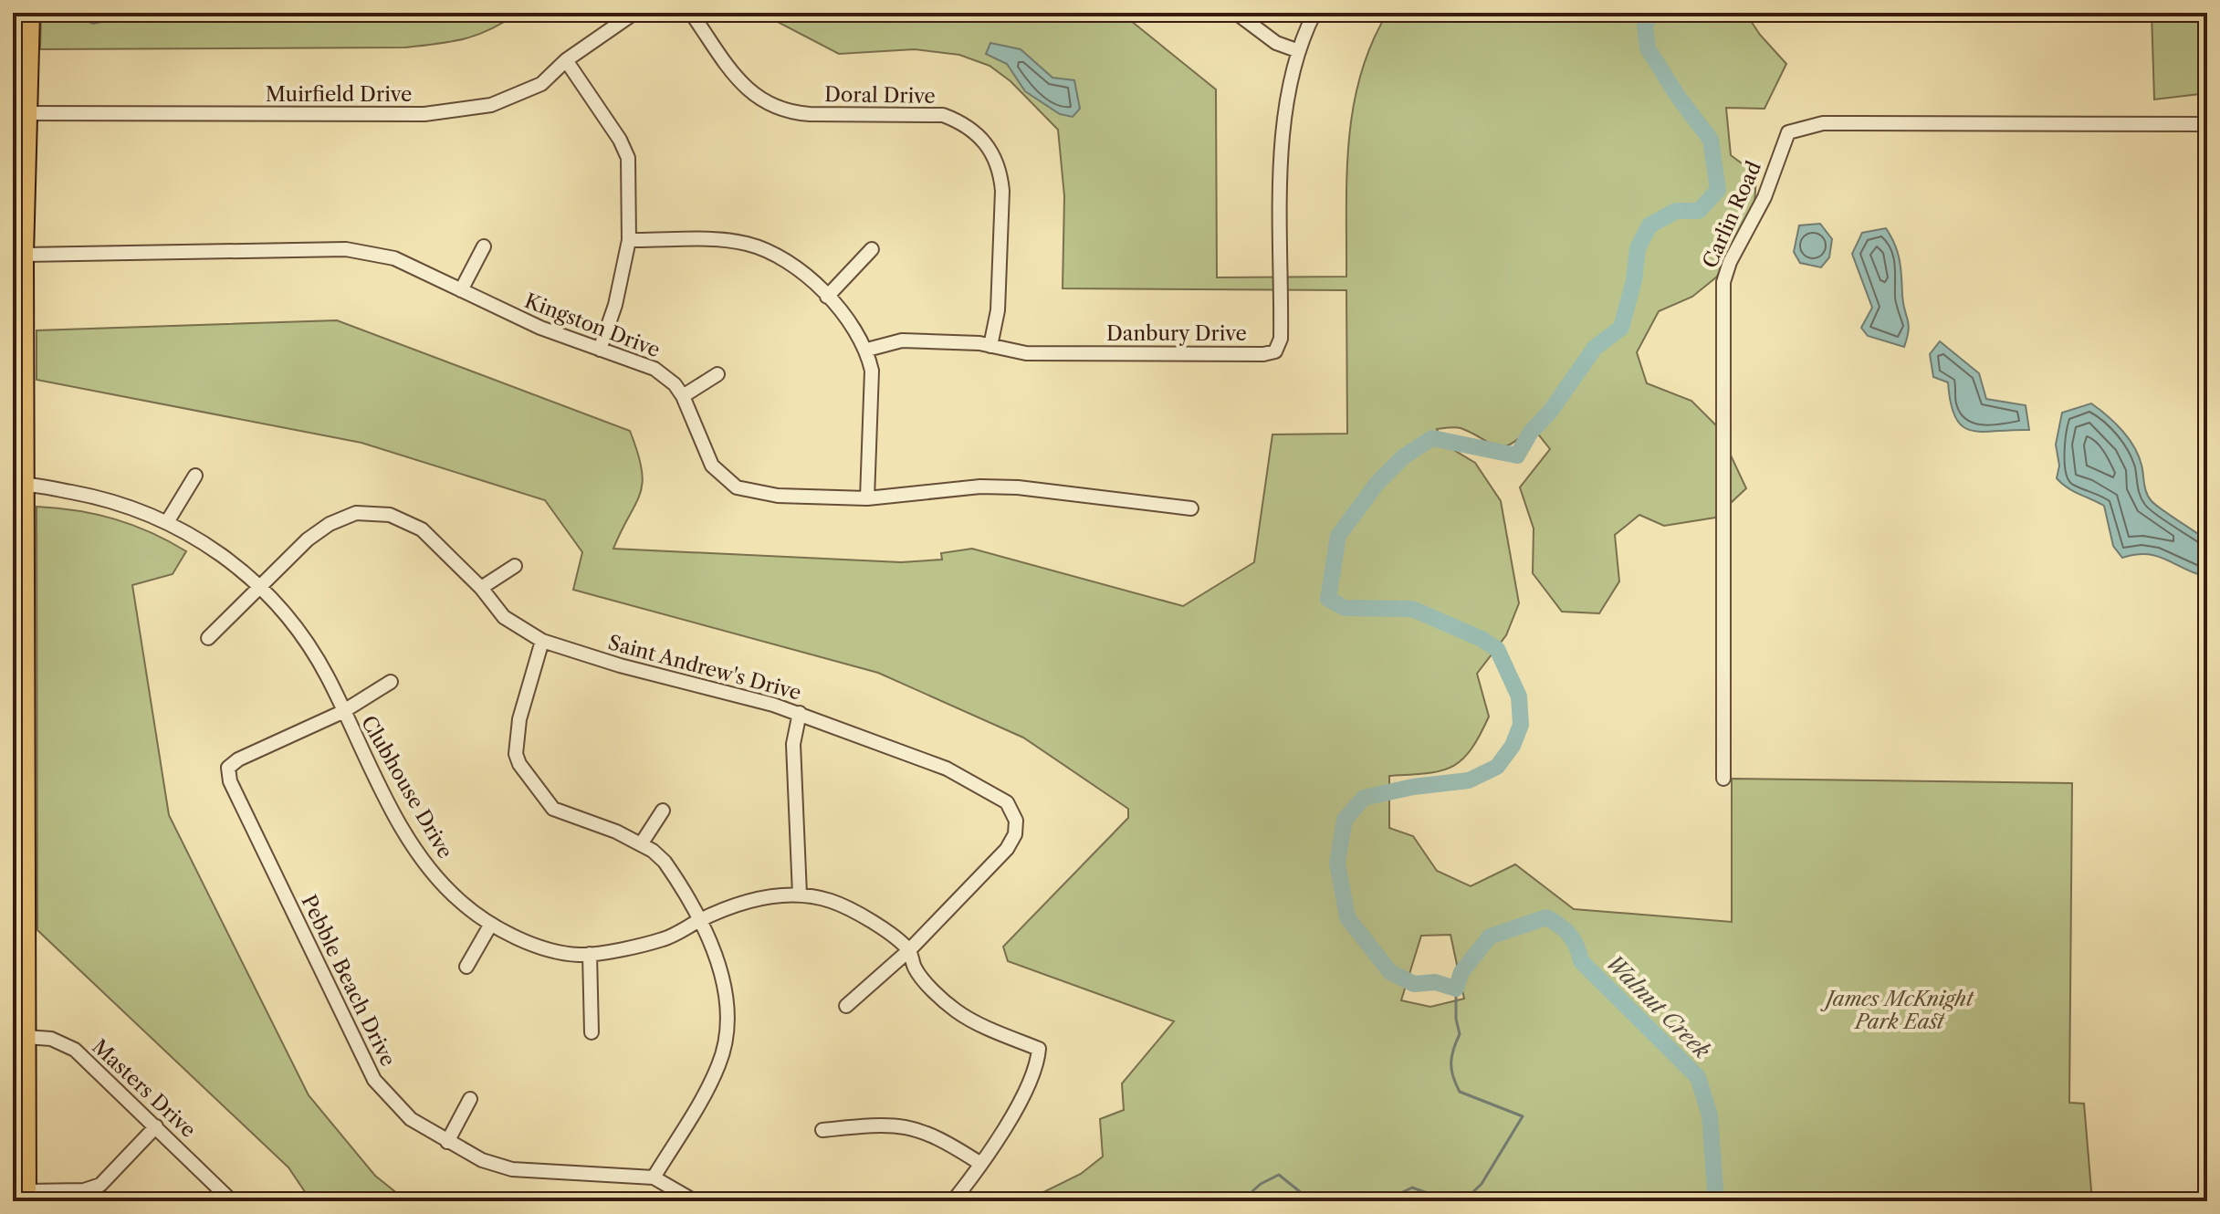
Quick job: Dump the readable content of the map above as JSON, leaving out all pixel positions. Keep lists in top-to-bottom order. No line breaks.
{"streets":{"street":["Muirfield Drive","Doral Drive","Carlin Road","Kingston Drive","Danbury Drive","Saint Andrew's Drive","Clubhouse Drive","Pebble Beach Drive","Masters Drive"]},"crossings":[["Doral Drive","Danbury Drive"],["Saint Andrew's Drive","Clubhouse Drive"],["Clubhouse Drive","Pebble Beach Drive"]],"water":["Walnut Creek"],"parks":["James McKnight Park East"]}
